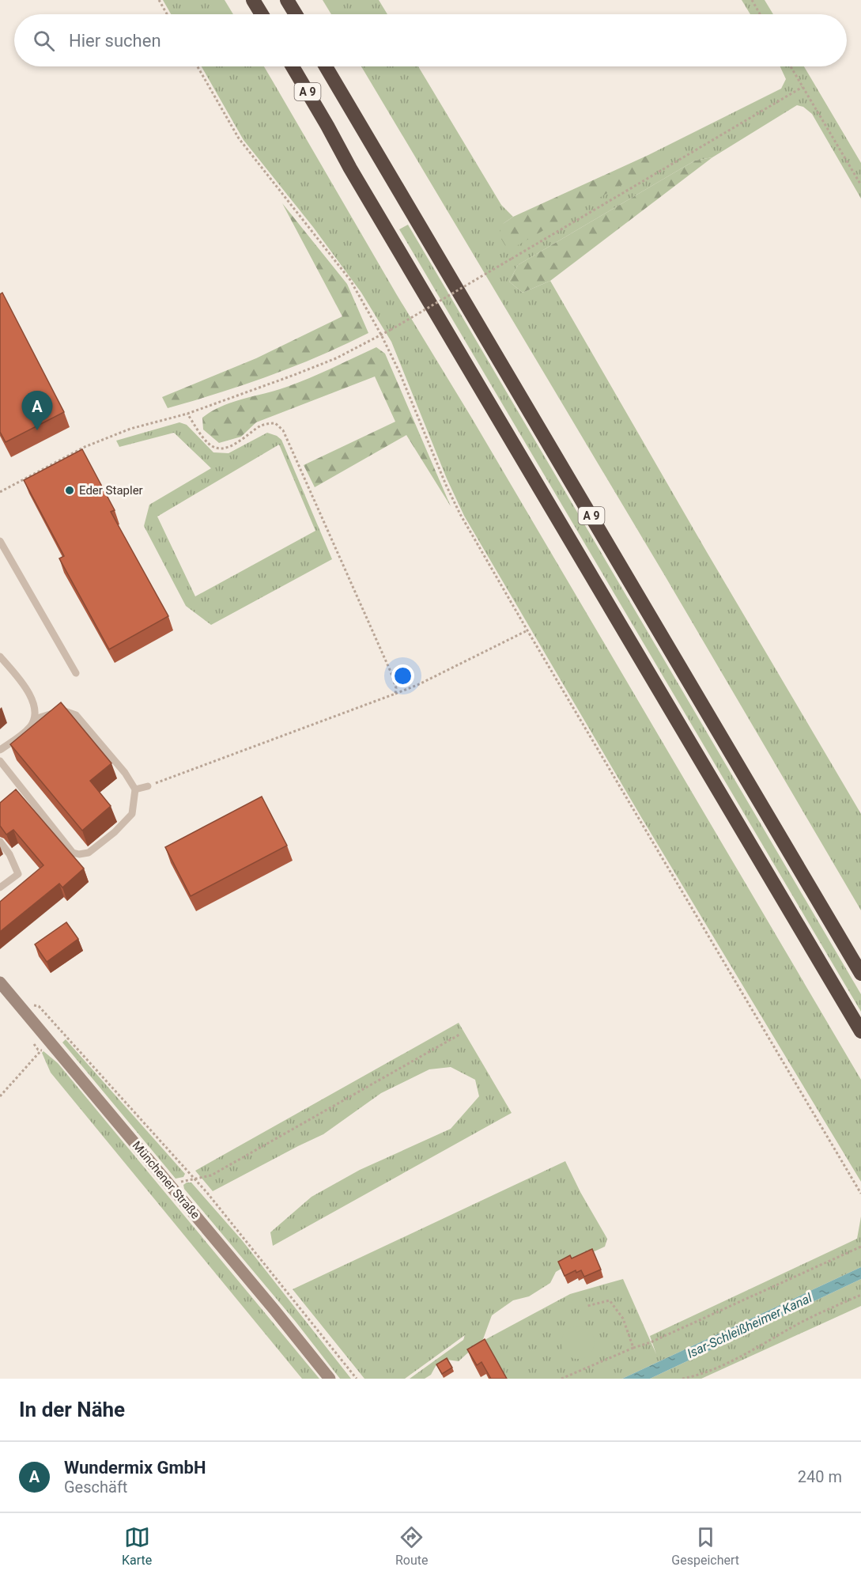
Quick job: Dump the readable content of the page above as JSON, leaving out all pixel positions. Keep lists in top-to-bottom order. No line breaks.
{"streets":{"highway":["A 9"],"main road":["Münchener Straße"]},"water":["Isar-Schleißheimer Kanal"],"places":["Eder Stapler"],"page":{"search":"Hier suchen","pins":"A","heading":"In der Nähe","list":[{"mark":"A","name":"Wundermix GmbH","note":"Geschäft","value":"240 m"}],"nav":["Karte","Route","Gespeichert"]}}
